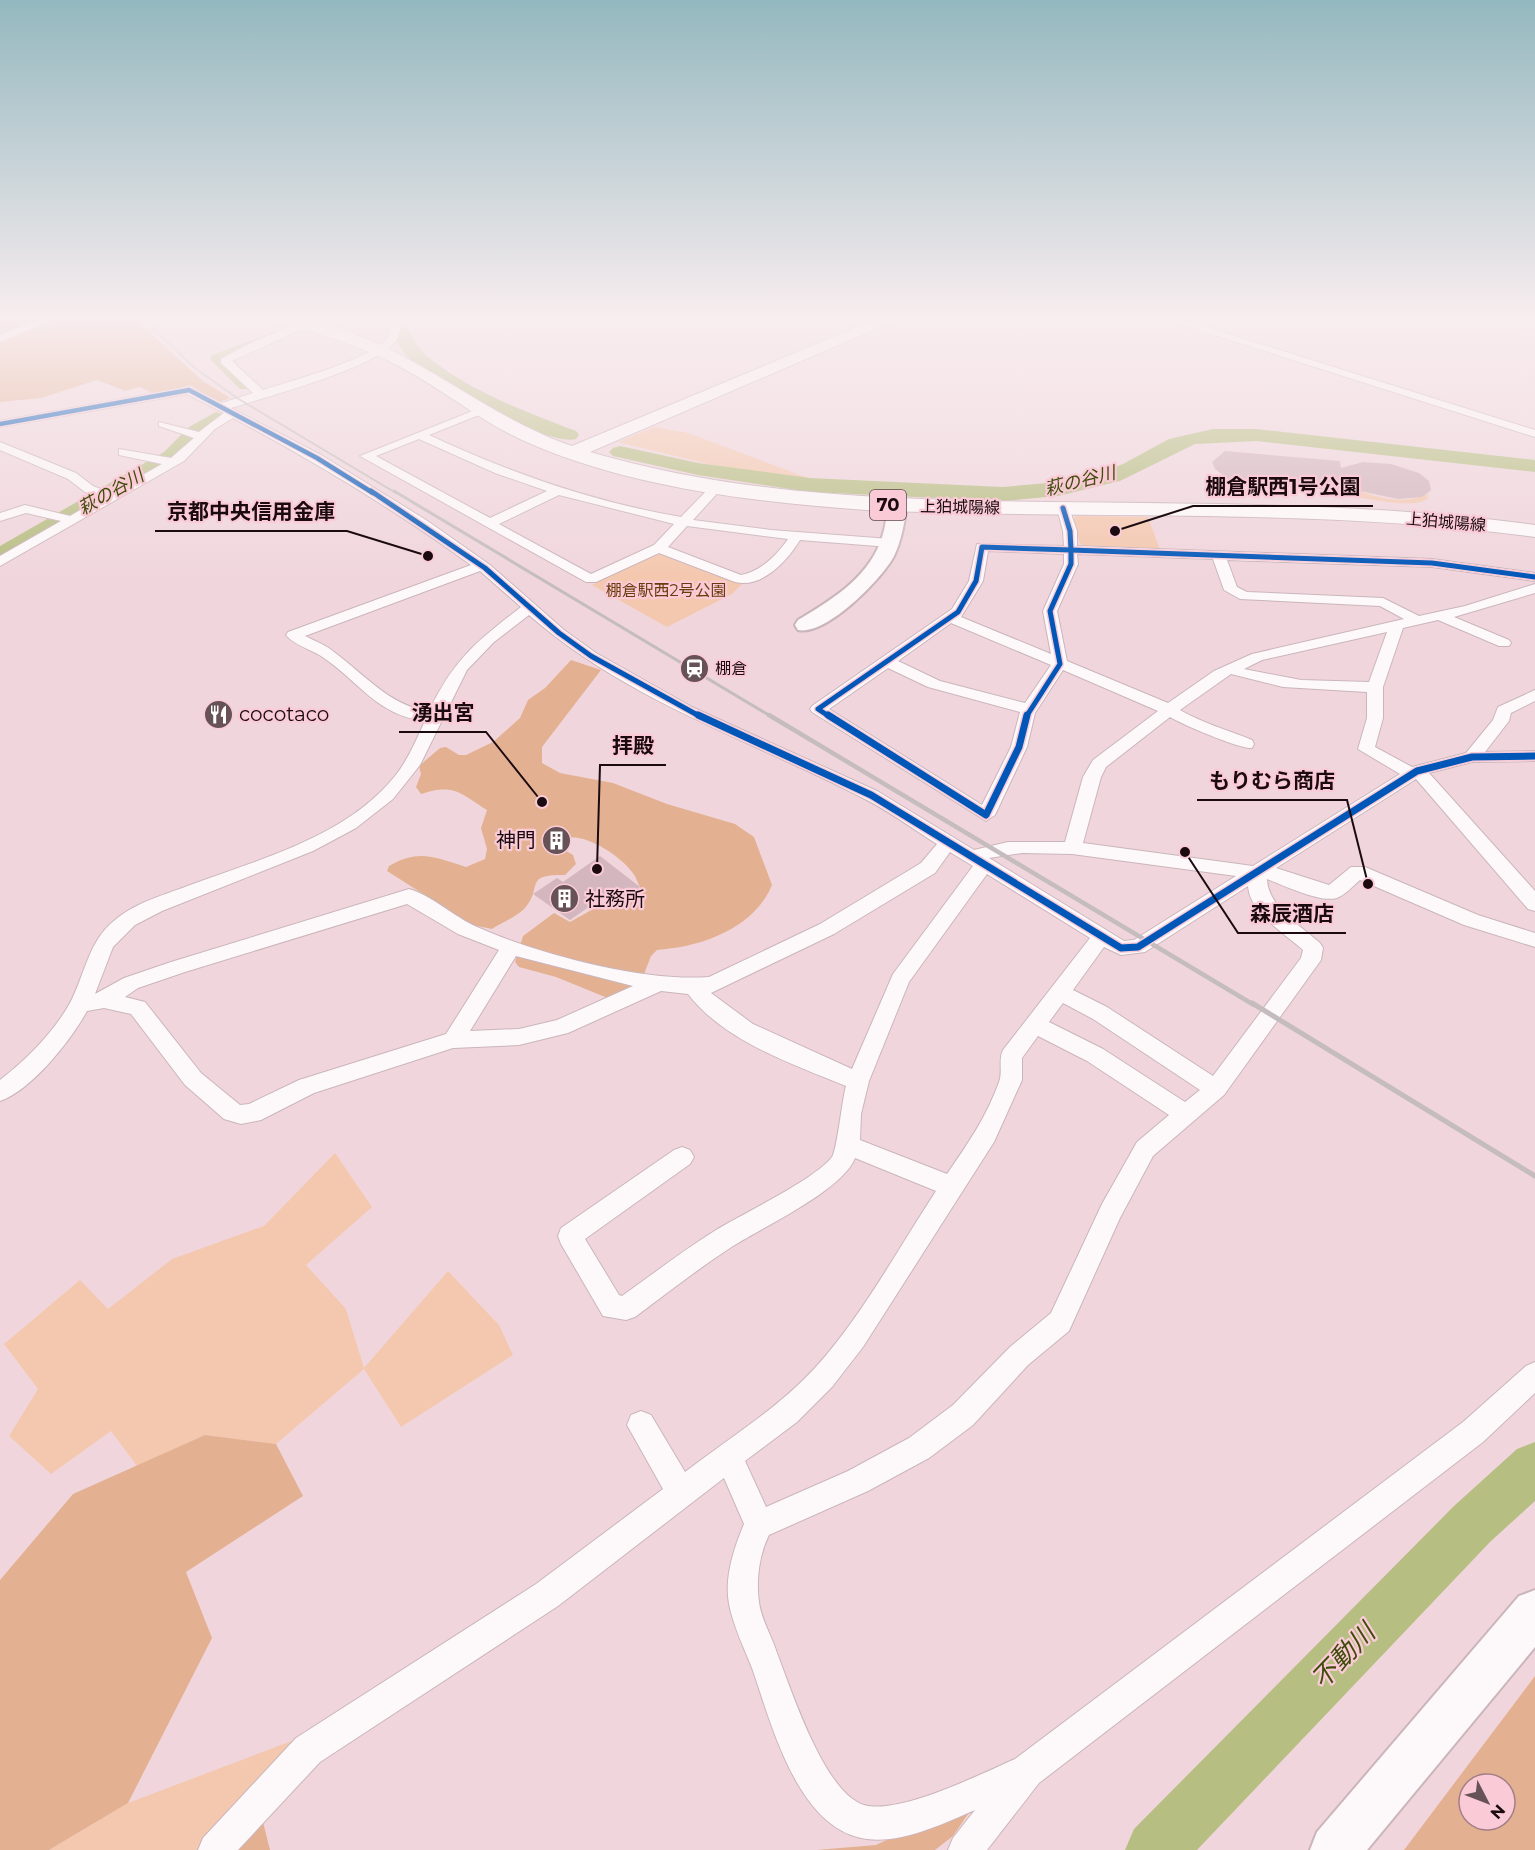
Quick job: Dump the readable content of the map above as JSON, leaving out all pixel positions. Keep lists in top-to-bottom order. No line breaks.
{"streets":{"main road":["70","上狛城陽線"]},"water":["萩の谷川","不動川"],"parks":["棚倉駅西2号公園"],"places":{"other":["棚倉駅西1号公園","京都中央信用金庫","湧出宮","森辰酒店","拝殿","もりむら商店"],"station":["棚倉"],"restaurant":["cocotaco"],"building":["神門","社務所"]},"north":"bottom right"}
